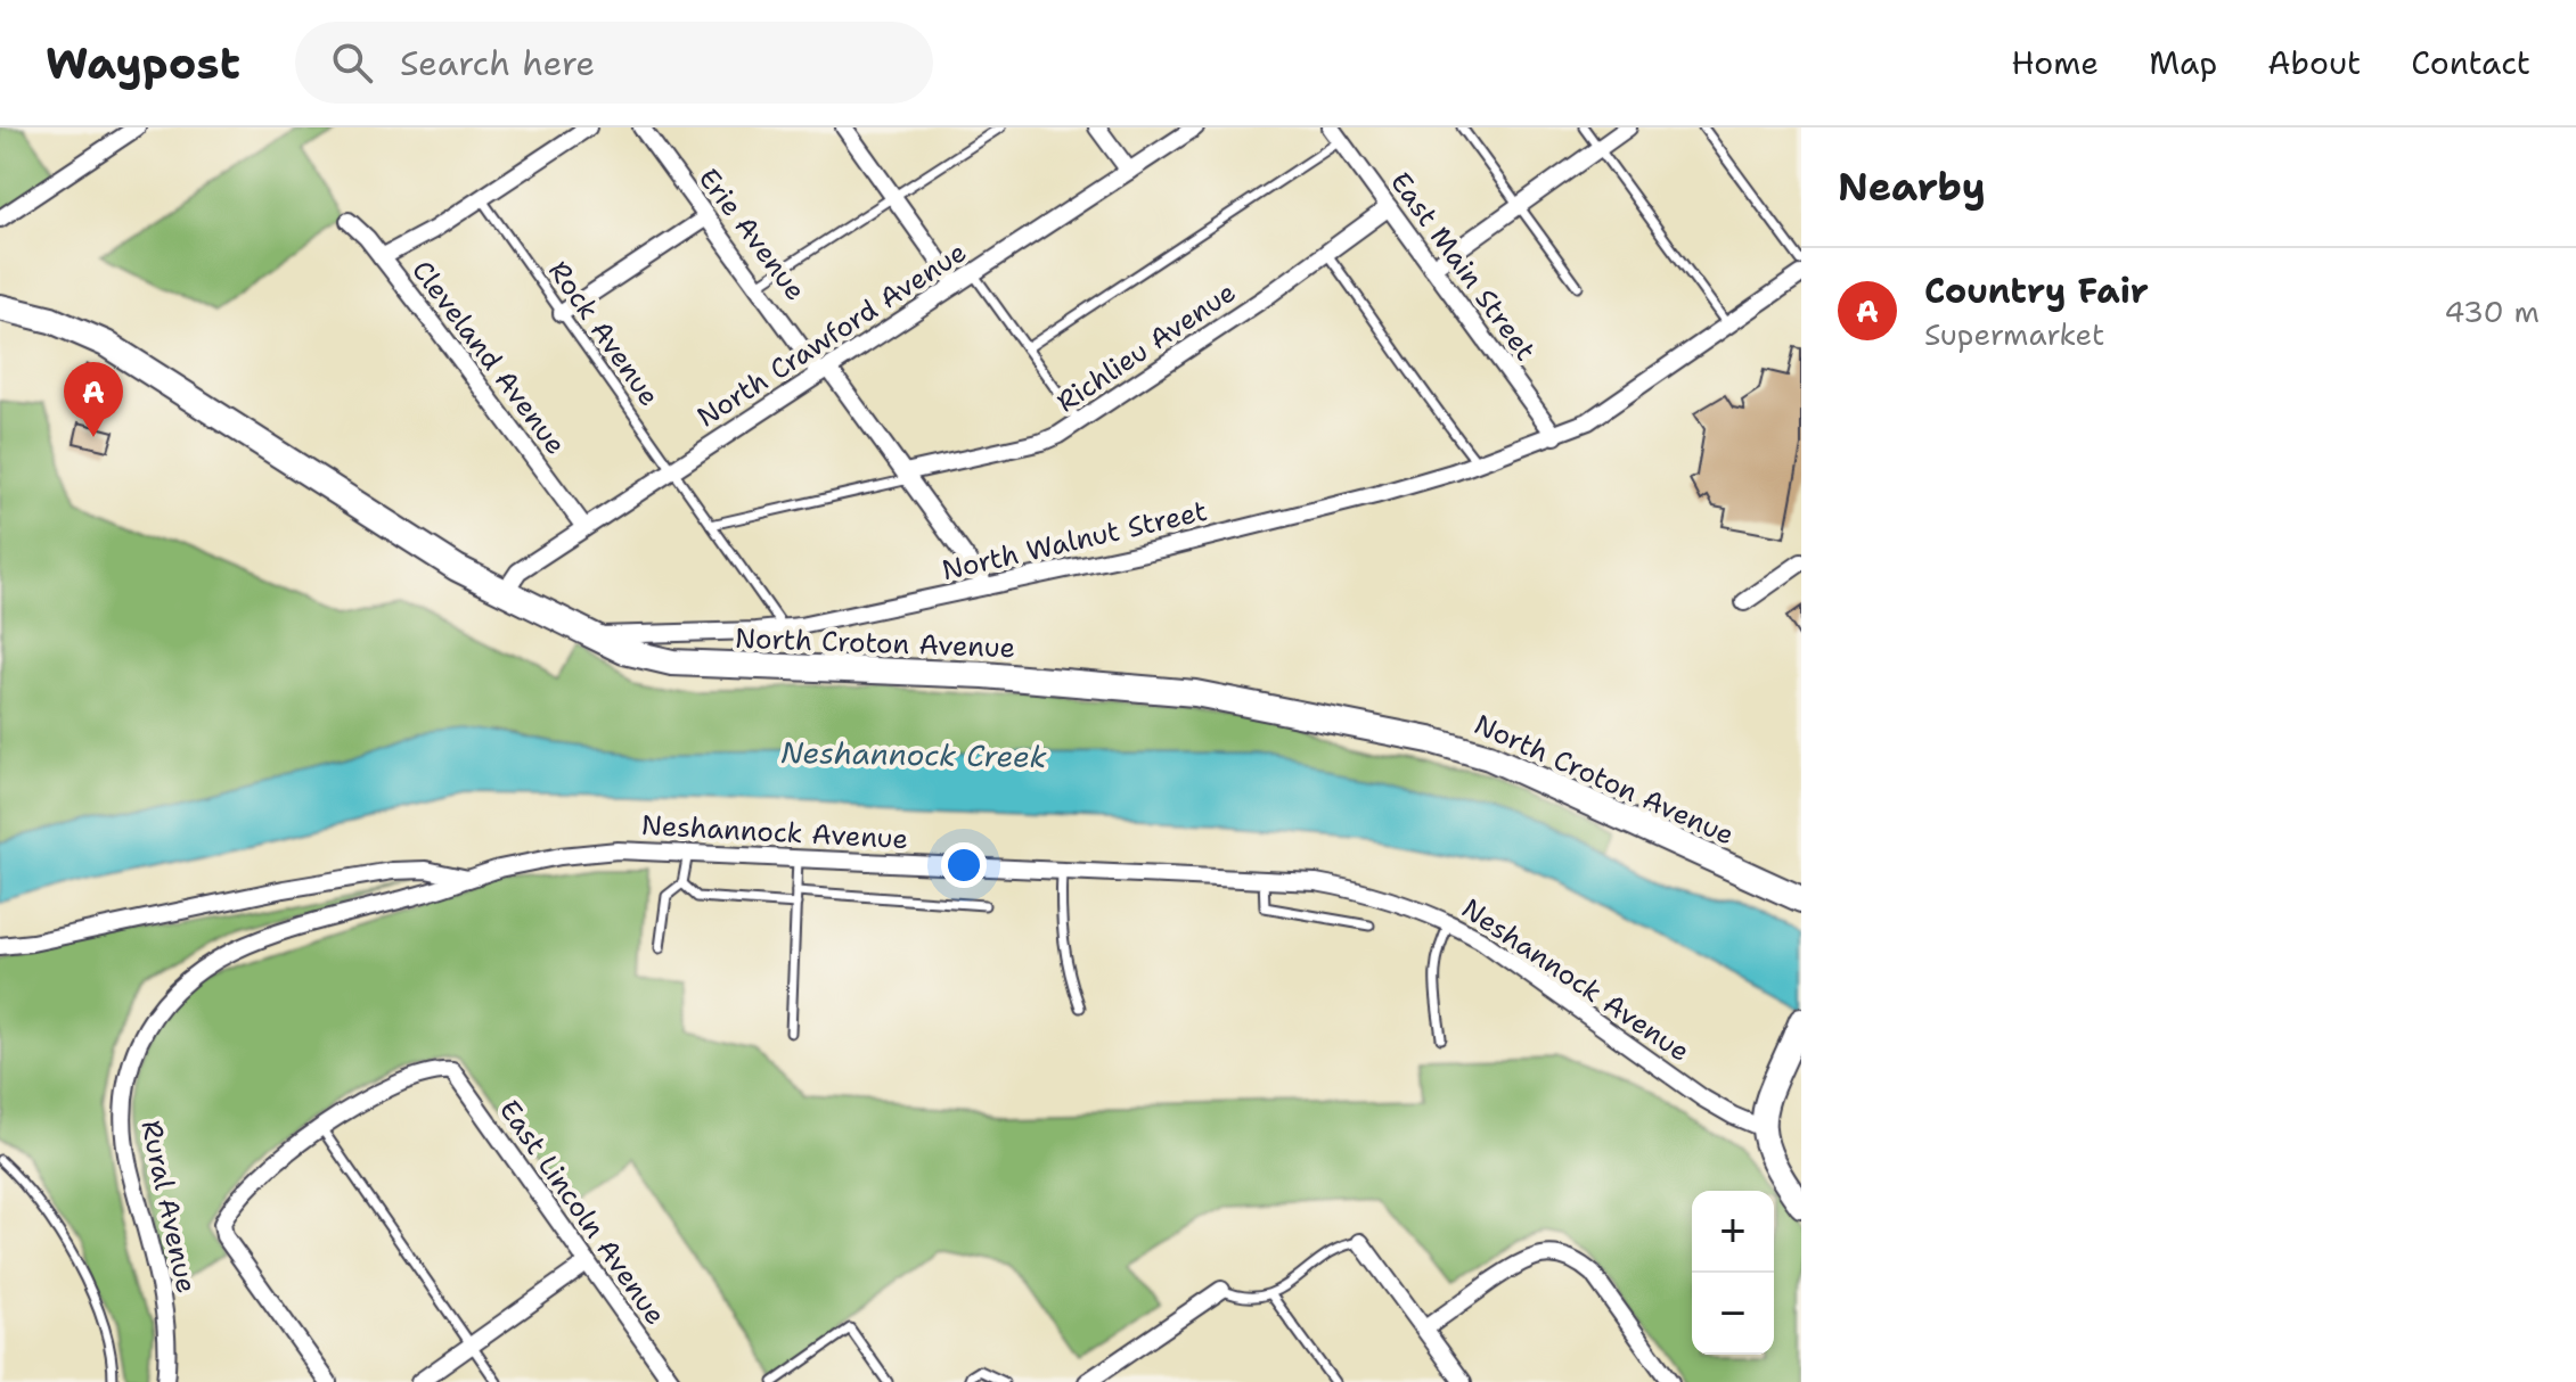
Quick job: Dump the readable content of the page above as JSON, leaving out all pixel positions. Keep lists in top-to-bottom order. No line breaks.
{"streets":{"main road":["North Croton Avenue"],"street":["Erie Avenue","East Main Street","North Crawford Avenue","Richlieu Avenue","Cleveland Avenue","North Walnut Street","Neshannock Avenue","Rural Avenue","East Lincoln Avenue"],"lane":["Rock Avenue"]},"crossings":[["Erie Avenue","North Crawford Avenue"],["Erie Avenue","Richlieu Avenue"],["Erie Avenue","North Walnut Street"],["East Main Street","Richlieu Avenue"],["East Main Street","North Walnut Street"],["Rock Avenue","North Crawford Avenue"],["Rock Avenue","Richlieu Avenue"],["Rock Avenue","North Walnut Street"],["North Crawford Avenue","Cleveland Avenue"],["North Crawford Avenue","North Croton Avenue"],["North Walnut Street","North Croton Avenue"],["Neshannock Avenue","Rural Avenue"]],"water":["Neshannock Creek"],"page":{"header":"Waypost","search":"Search here","nav":["Home","Map","About","Contact"],"heading":"Nearby","list":[{"mark":"A","name":"Country Fair","note":"Supermarket","value":"430 m"}],"pins":"A","map_buttons":["+","−"]}}
